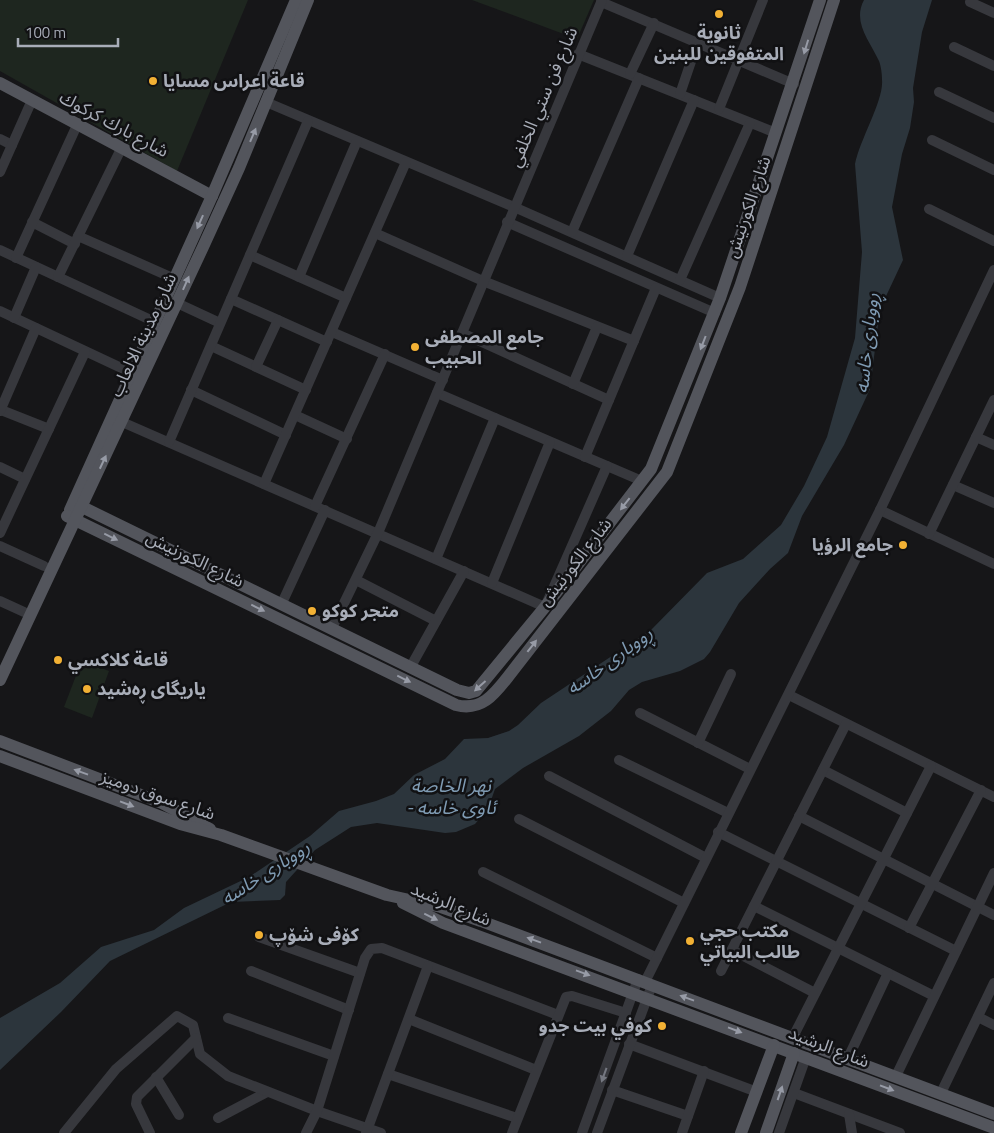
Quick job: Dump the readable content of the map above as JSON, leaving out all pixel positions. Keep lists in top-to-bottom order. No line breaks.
{"streets":{"main road":["شارع بارك كركوك","شارع الكورنيش","شارع مدينة الالعاب","شارع سوق دوميز","شارع الرشيد"],"street":["شارع فن ستي الخلفي"]},"crossings":[["شارع فن ستي الخلفي","شارع الكورنيش"],["شارع بارك كركوك","شارع مدينة الالعاب"],["شارع الكورنيش","شارع مدينة الالعاب"]],"water":["ڕووباری خاسە","نهر الخاصة - ئاوی خاسە"],"places":["ثانوية المتفوقين للبنين","قاعة اعراس مسايا","جامع المصطفى الحبيب","جامع الرؤيا","متجر كوكو","قاعة كلاكسي","یاریگای ڕەشید","کۆفی شۆپ","مكتب حجي طالب البياتي","كوفي بيت جدو"],"scale_bar":"100 m"}
